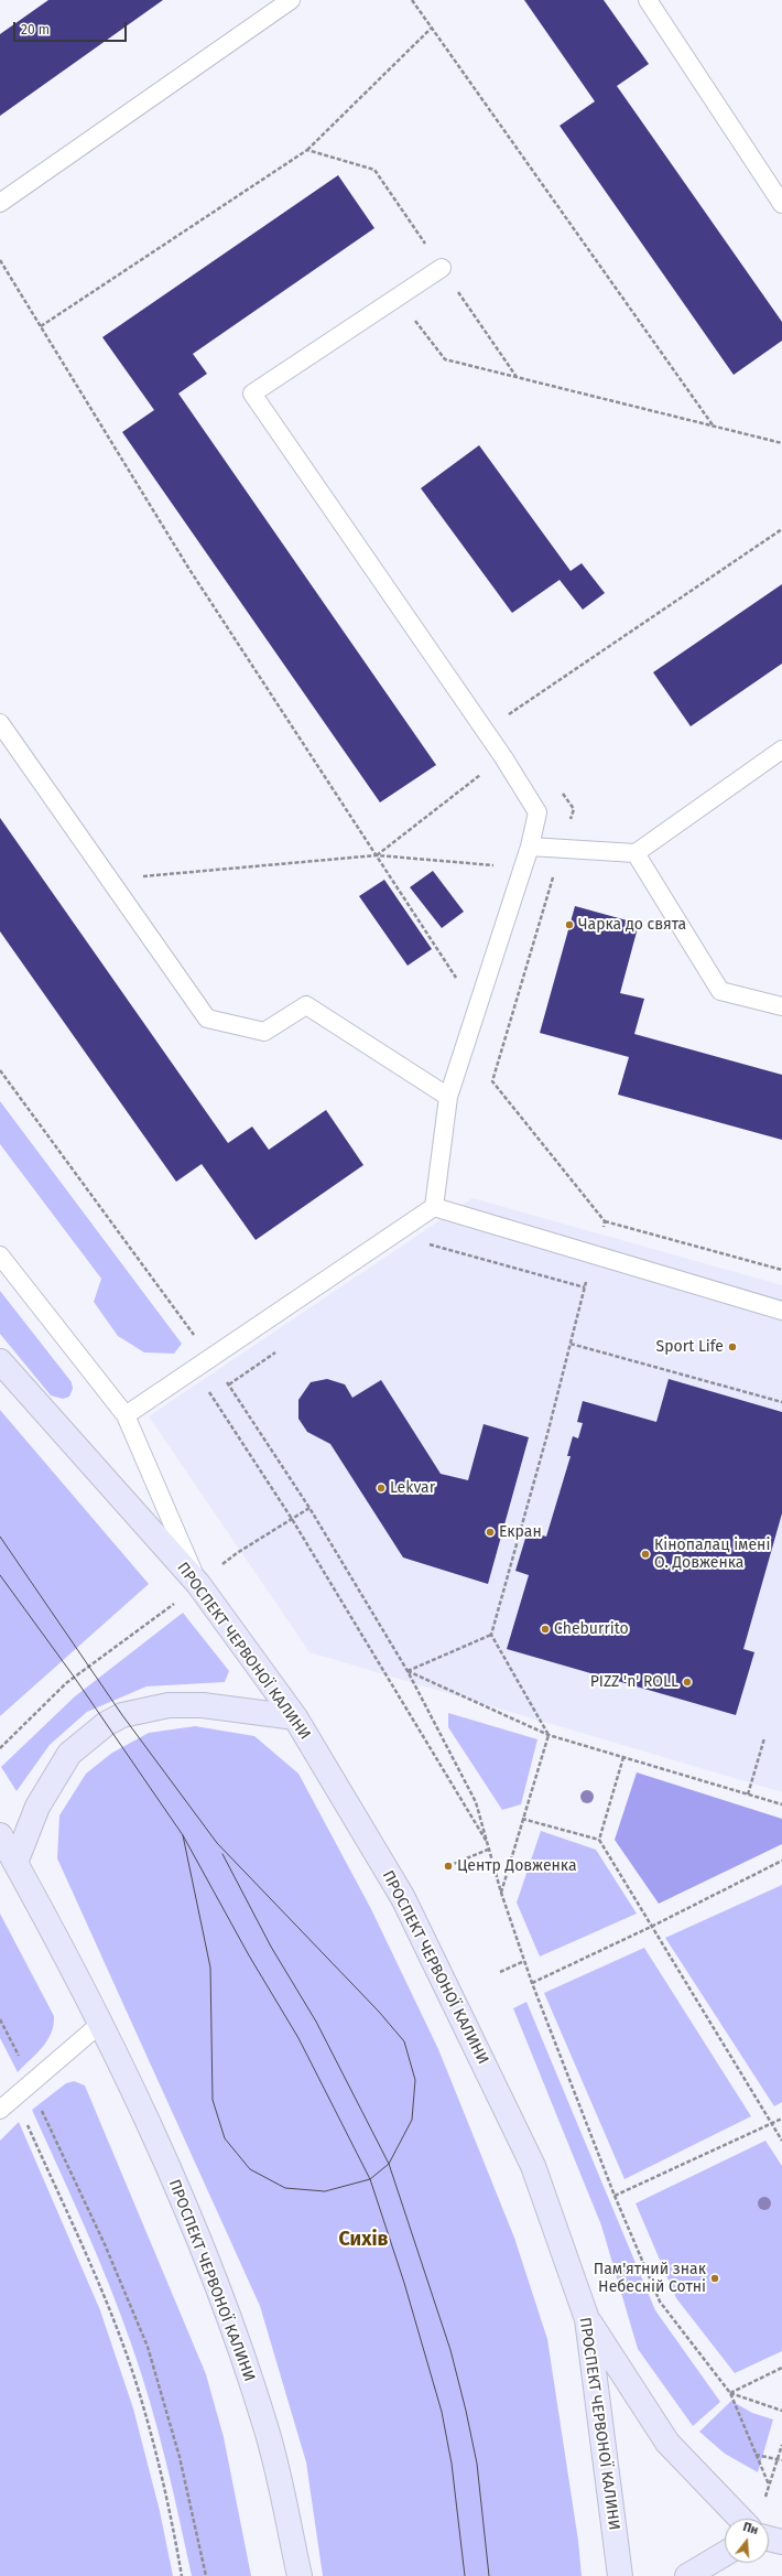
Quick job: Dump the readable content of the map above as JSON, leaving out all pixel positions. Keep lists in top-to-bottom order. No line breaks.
{"streets":{"main road":["ПРОСПЕКТ ЧЕРВОНОЇ КАЛИНИ"]},"districts":["Сихів"],"places":["Чарка до свята","Sport Life","Lekvar","Екран","Кінопалац імені О. Довженка","Cheburrito","PIZZ 'n' ROLL","Центр Довженка","Пам'ятний знак Небесній Сотні"],"scale_bar":"20 m","north":"top"}
